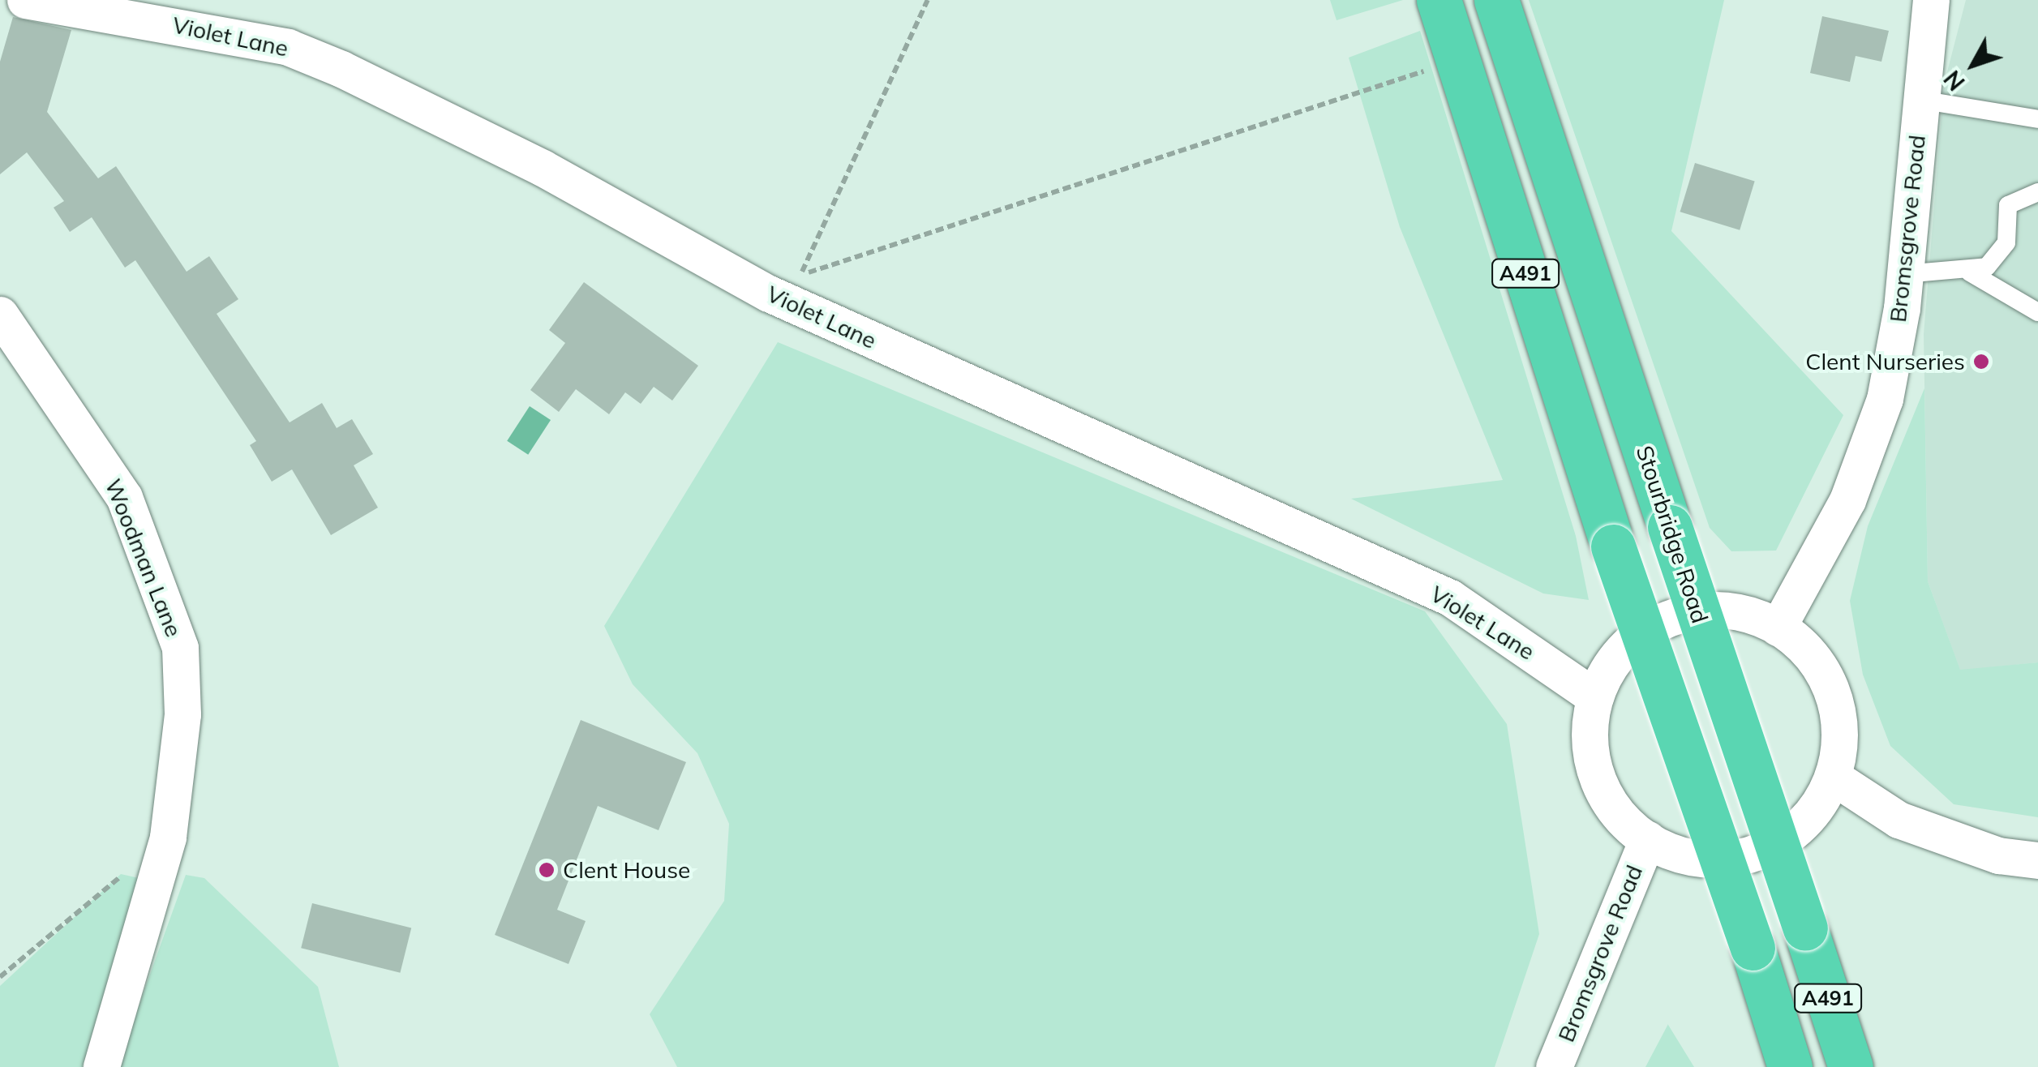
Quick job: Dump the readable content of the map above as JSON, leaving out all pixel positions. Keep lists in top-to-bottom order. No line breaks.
{"streets":{"highway":["A491","Stourbridge Road"],"street":["Violet Lane","Bromsgrove Road","Woodman Lane"]},"crossings":[["Violet Lane","Bromsgrove Road"]],"places":["Clent Nurseries","Clent House"],"north":"bottom left"}
